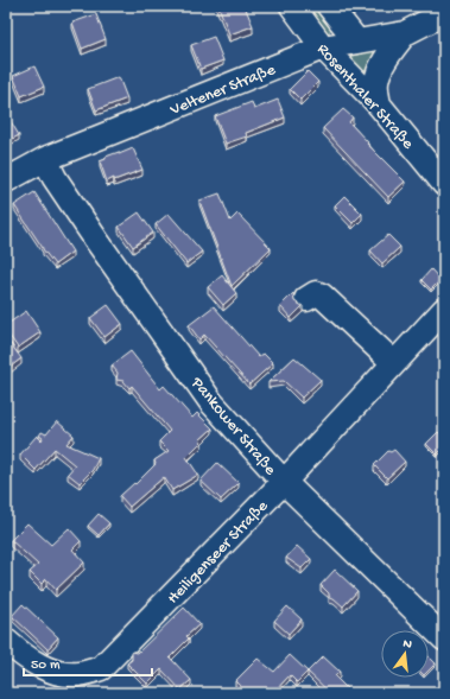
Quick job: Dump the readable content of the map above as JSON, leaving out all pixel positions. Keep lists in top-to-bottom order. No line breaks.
{"streets":{"street":["Veltener Straße","Rosenthaler Straße","Pankower Straße","Heiligenseer Straße"]},"crossings":[["Veltener Straße","Rosenthaler Straße"],["Veltener Straße","Pankower Straße"],["Pankower Straße","Heiligenseer Straße"]],"scale_bar":"50 m","north":"top"}
